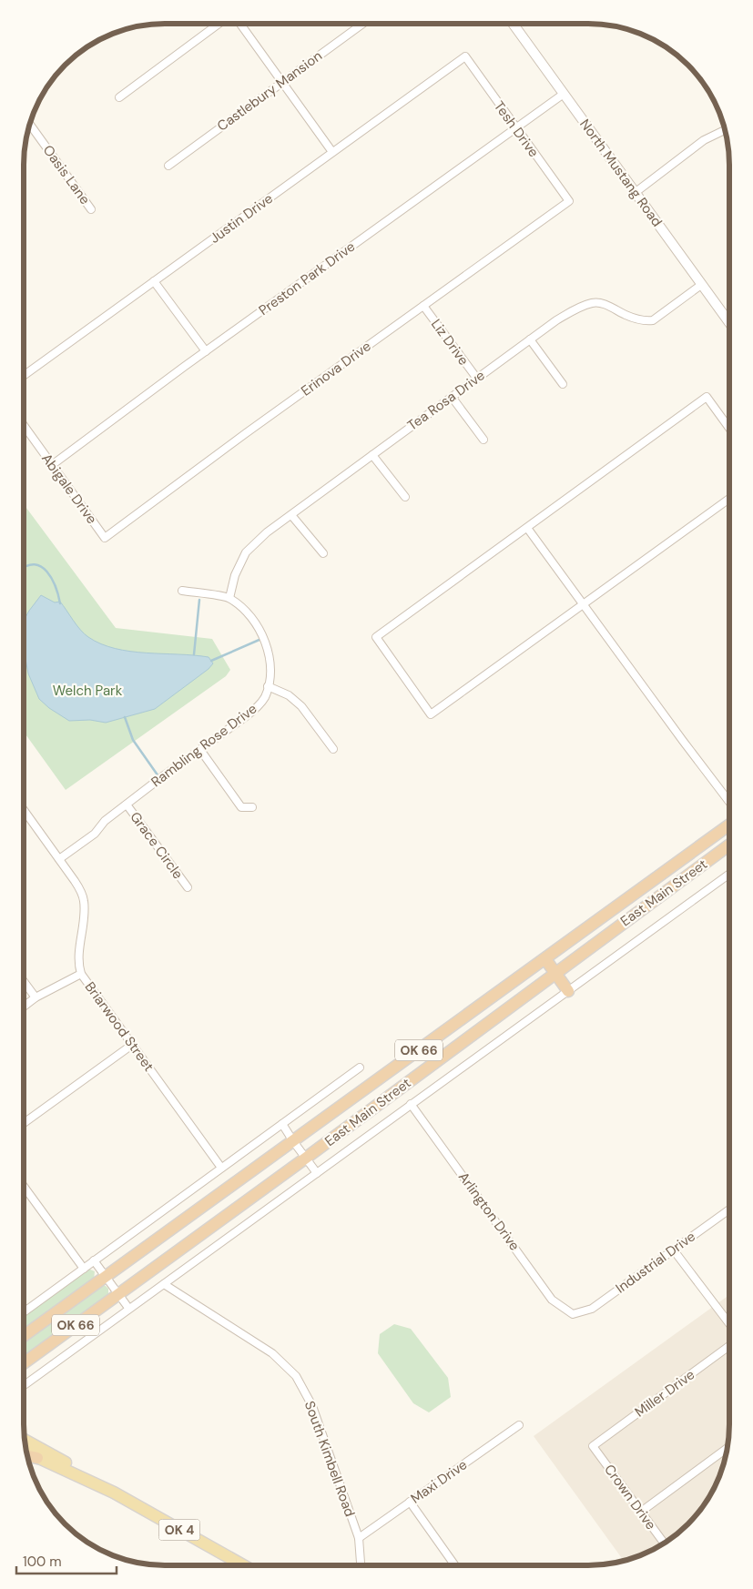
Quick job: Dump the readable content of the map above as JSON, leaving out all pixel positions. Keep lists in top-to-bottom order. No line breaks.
{"streets":{"highway":["East Main Street","OK 66","OK 4"],"street":["Castlebury Mansion","Tesh Drive","North Mustang Road","Oasis Lane","Justin Drive","Preston Park Drive","Liz Drive","Erinova Drive","Tea Rosa Drive","Abigale Drive","Rambling Rose Drive","Grace Circle","Briarwood Street","Arlington Drive","Industrial Drive","Miller Drive","South Kimbell Road","Maxi Drive","Crown Drive"]},"crossings":[["Tesh Drive","Justin Drive"],["Tesh Drive","Preston Park Drive"],["Tesh Drive","Erinova Drive"],["North Mustang Road","Preston Park Drive"],["North Mustang Road","Tea Rosa Drive"],["Preston Park Drive","Abigale Drive"],["Liz Drive","Erinova Drive"],["Liz Drive","Tea Rosa Drive"],["Erinova Drive","Abigale Drive"],["Tea Rosa Drive","Rambling Rose Drive"],["Rambling Rose Drive","Grace Circle"],["Rambling Rose Drive","Briarwood Street"],["East Main Street","Arlington Drive"],["East Main Street","South Kimbell Road"],["Arlington Drive","Industrial Drive"],["Miller Drive","Crown Drive"],["South Kimbell Road","Maxi Drive"]],"parks":["Welch Park"],"scale_bar":"100 m"}
